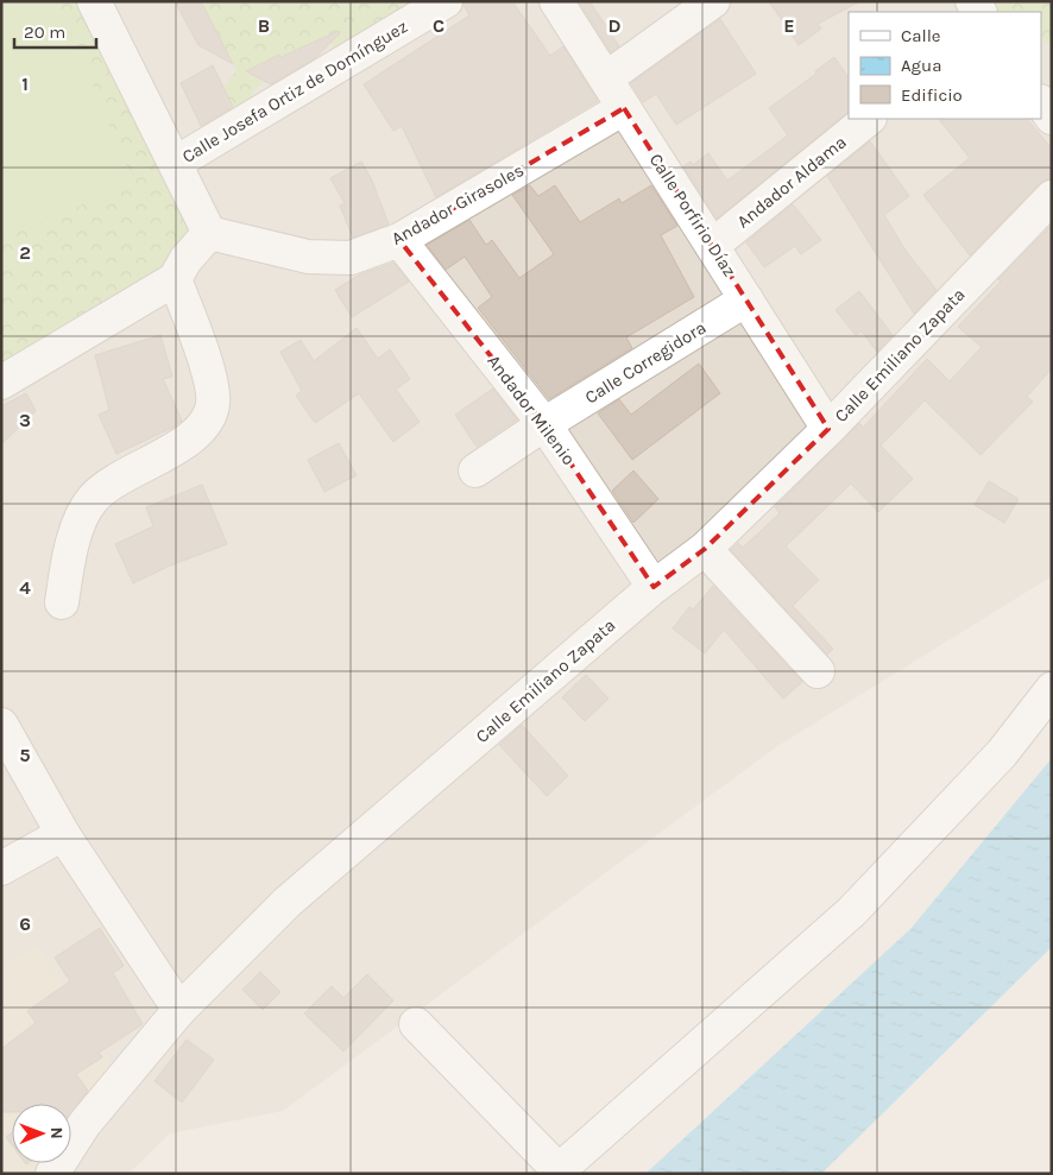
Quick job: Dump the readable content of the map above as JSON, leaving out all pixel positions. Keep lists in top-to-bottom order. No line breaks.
{"streets":{"street":["Calle Josefa Ortiz de Domínguez","Andador Aldama","Andador Girasoles","Calle Porfirio Díaz","Calle Emiliano Zapata","Calle Corregidora","Andador Milenio"]},"crossings":[["Andador Aldama","Calle Porfirio Díaz"],["Andador Girasoles","Calle Porfirio Díaz"],["Andador Girasoles","Andador Milenio"],["Calle Porfirio Díaz","Calle Emiliano Zapata"],["Calle Porfirio Díaz","Calle Corregidora"],["Calle Emiliano Zapata","Andador Milenio"],["Calle Corregidora","Andador Milenio"]],"legend":["Calle","Agua","Edificio"],"scale_bar":"20 m","north":"right","grid":{"columns":["B","C","D","E"],"rows":["1","2","3","4","5","6"]}}
